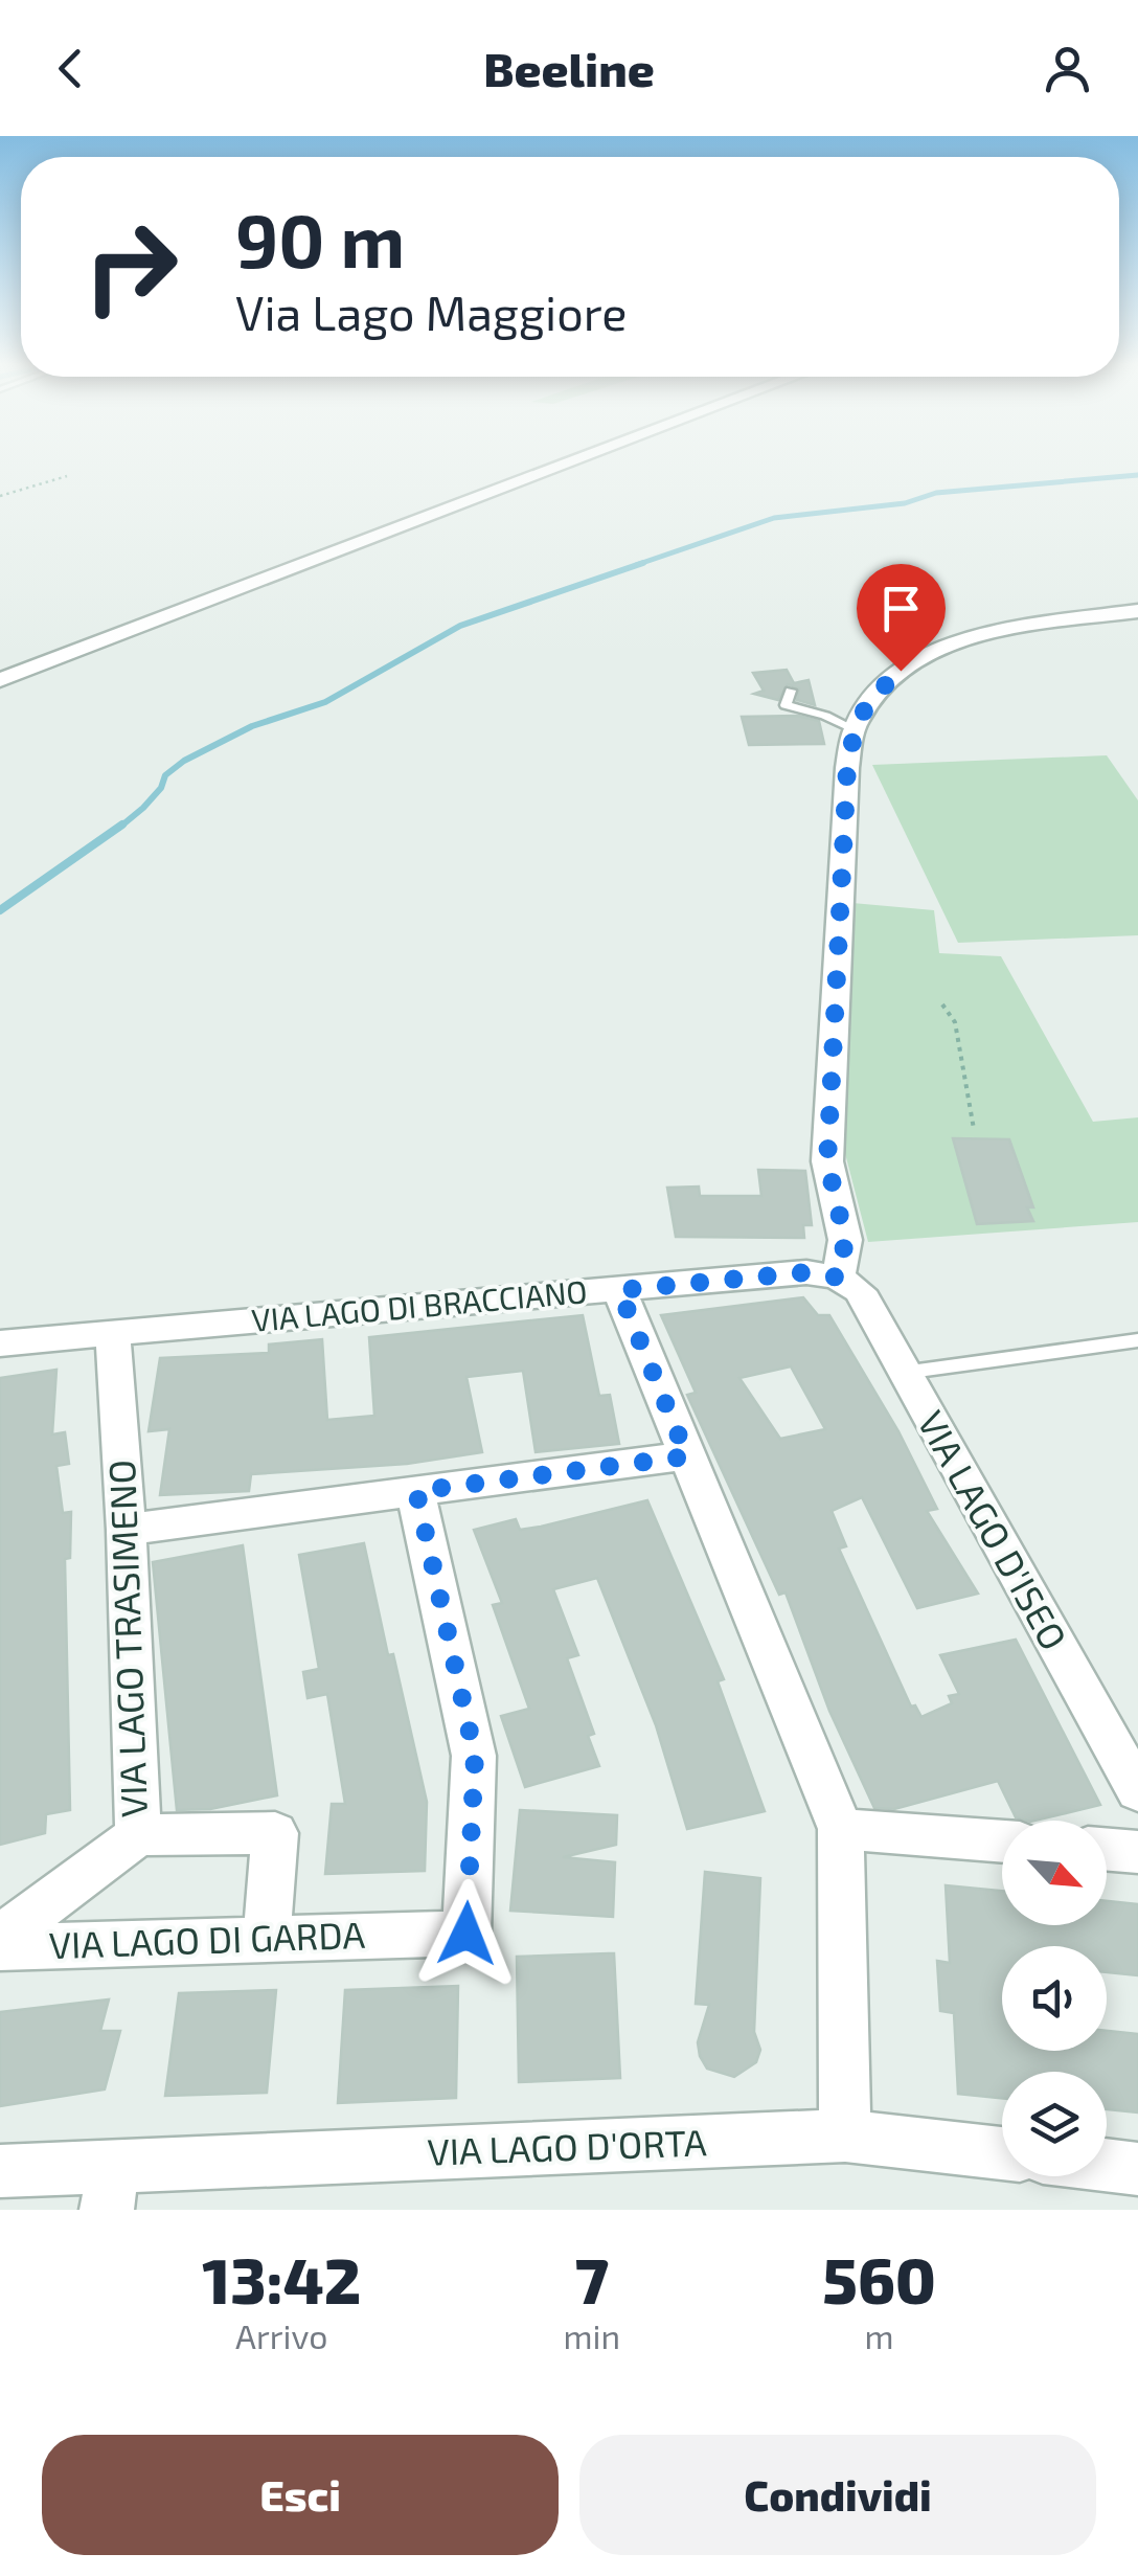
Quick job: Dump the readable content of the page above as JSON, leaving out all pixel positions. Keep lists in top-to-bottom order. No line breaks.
{"streets":{"street":["VIA LAGO DI BRACCIANO","VIA LAGO D'ISEO","VIA LAGO TRASIMENO","VIA LAGO DI GARDA","VIA LAGO D'ORTA"]},"crossings":[["VIA LAGO DI BRACCIANO","VIA LAGO D'ISEO"],["VIA LAGO DI BRACCIANO","VIA LAGO TRASIMENO"]],"north":"bottom right","page":{"header":"Beeline","turn":["90 m","Via Lago Maggiore"],"eta":["13:42","Arrivo","7","min","560","m"],"buttons":["Esci","Condividi"]}}
